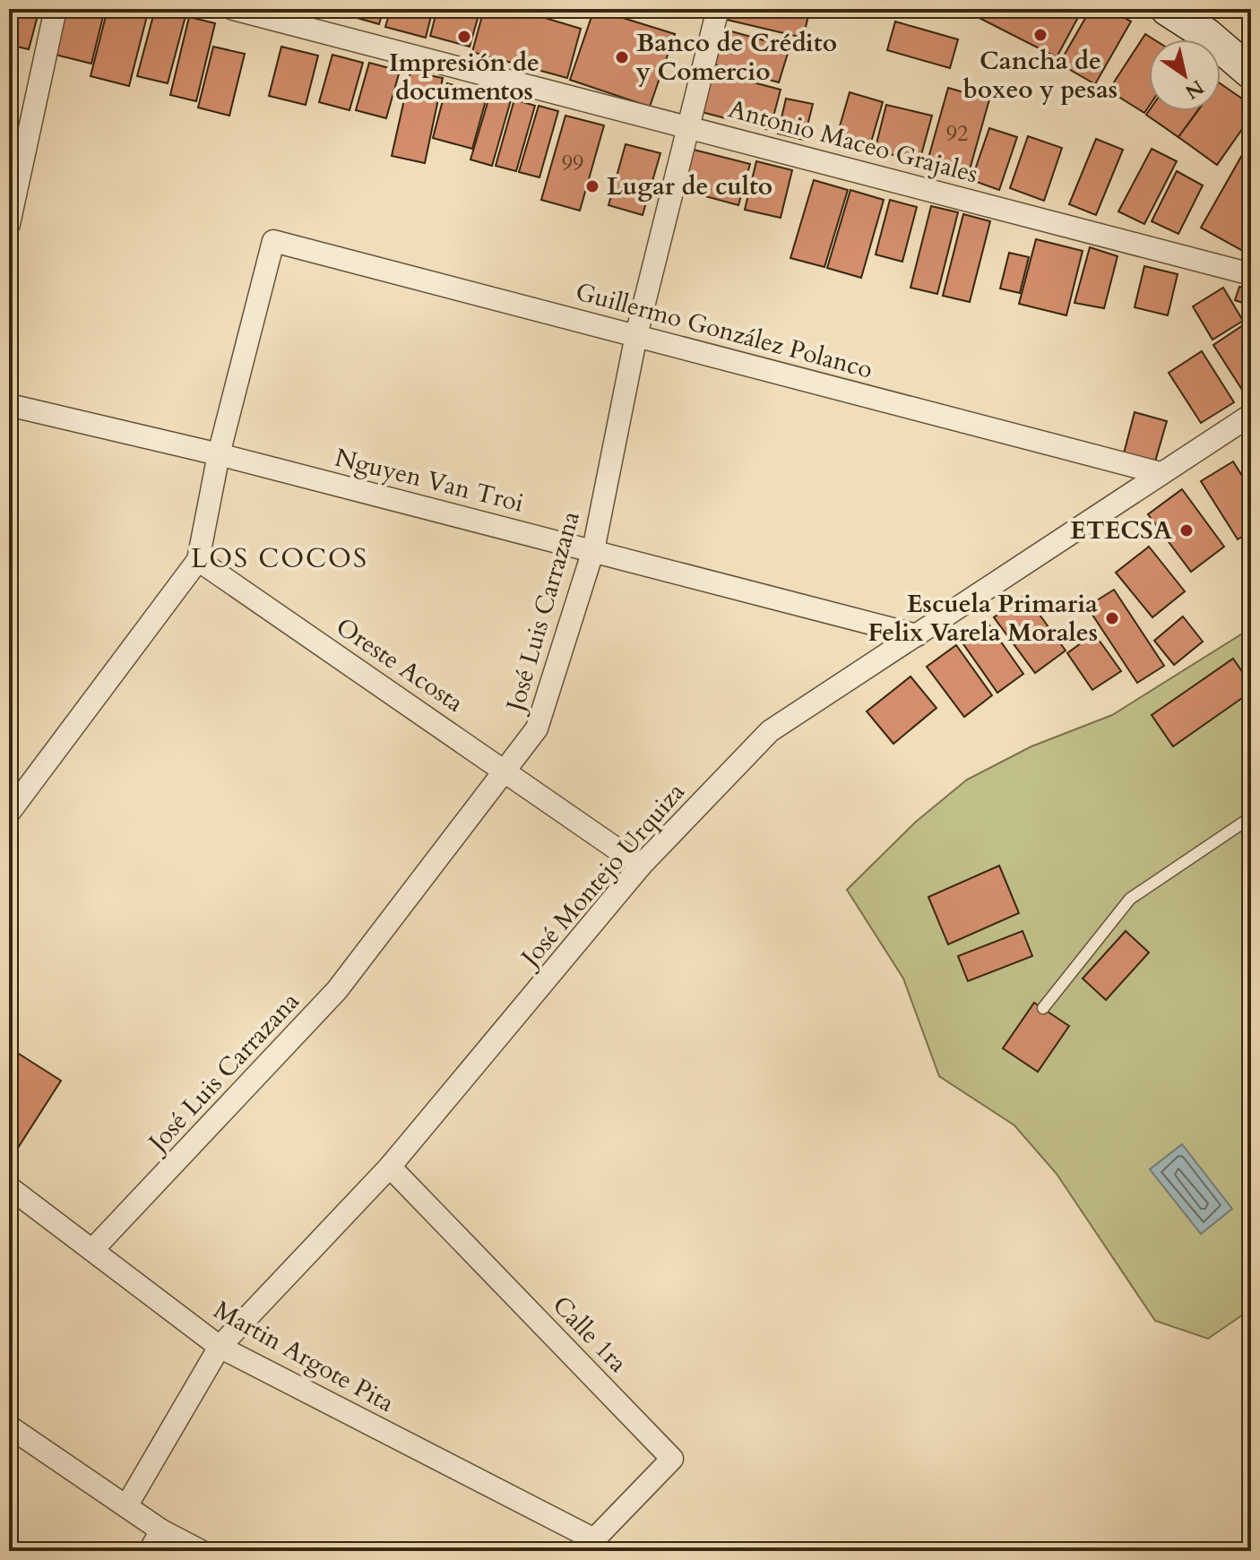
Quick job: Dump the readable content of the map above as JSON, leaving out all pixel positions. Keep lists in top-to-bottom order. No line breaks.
{"streets":{"street":["Antonio Maceo Grajales","Guillermo González Polanco","Nguyen Van Troi","José Luis Carrazana","Oreste Acosta","José Montejo Urquiza","Calle 1ra","Martin Argote Pita"]},"crossings":[["Antonio Maceo Grajales","José Luis Carrazana"],["Guillermo González Polanco","Nguyen Van Troi"],["Guillermo González Polanco","José Luis Carrazana"],["Guillermo González Polanco","José Montejo Urquiza"],["Nguyen Van Troi","José Luis Carrazana"],["Nguyen Van Troi","José Montejo Urquiza"],["José Luis Carrazana","Oreste Acosta"],["José Luis Carrazana","Martin Argote Pita"],["Oreste Acosta","José Montejo Urquiza"],["José Montejo Urquiza","Calle 1ra"],["José Montejo Urquiza","Martin Argote Pita"],["Calle 1ra","Martin Argote Pita"]],"districts":["LOS COCOS"],"places":["Cancha de boxeo y pesas","Impresión de documentos","Banco de Crédito y Comercio","Lugar de culto","ETECSA","Escuela Primaria Felix Varela Morales"],"house_numbers":["92","99"],"north":"bottom right"}
